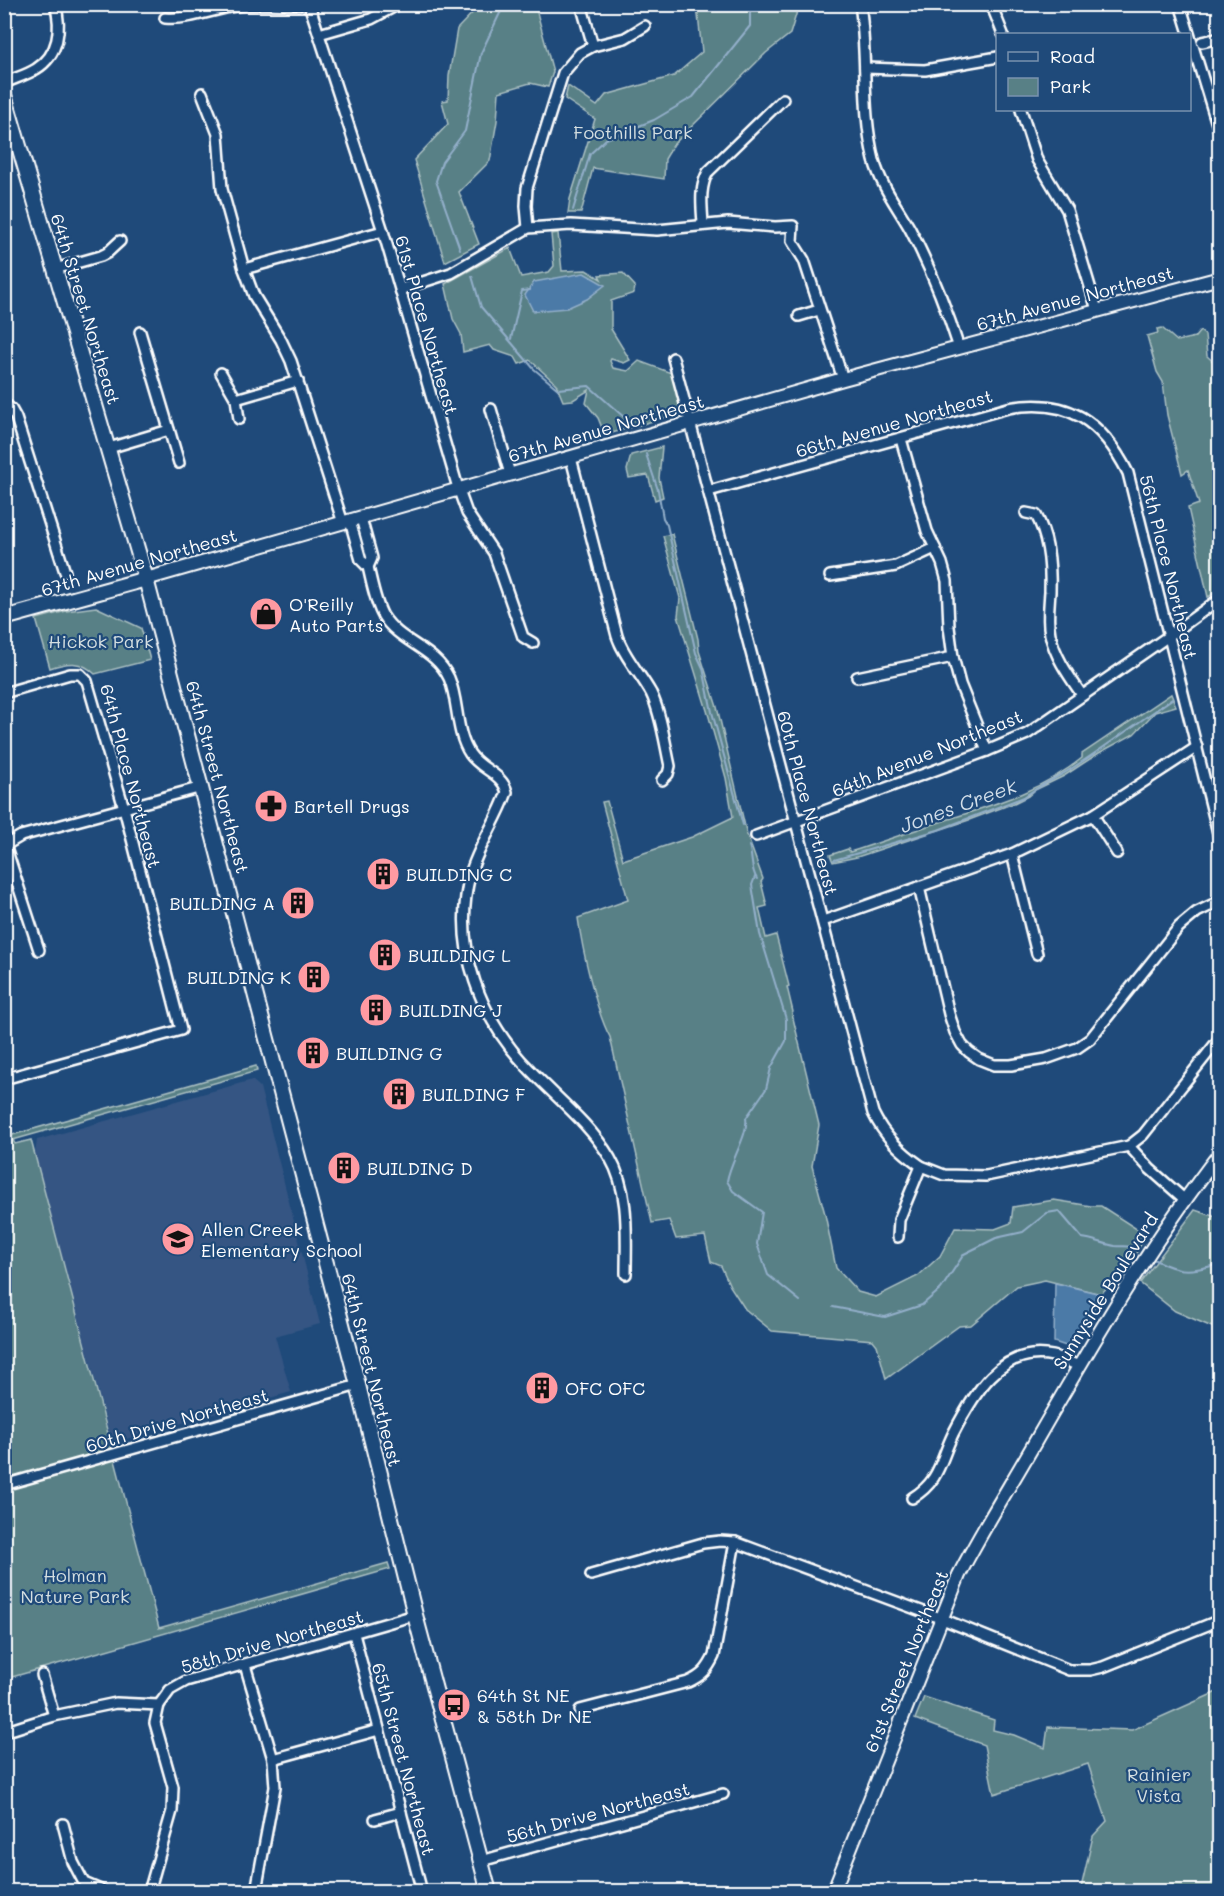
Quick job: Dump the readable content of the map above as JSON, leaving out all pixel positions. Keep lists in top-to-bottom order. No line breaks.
{"streets":{"main road":["67th Avenue Northeast","64th Street Northeast"],"street":["61st Place Northeast","66th Avenue Northeast","56th Place Northeast","64th Avenue Northeast","64th Place Northeast","60th Place Northeast","Sunnyside Boulevard","60th Drive Northeast","58th Drive Northeast","61st Street Northeast","65th Street Northeast","56th Drive Northeast"]},"crossings":[["67th Avenue Northeast","64th Street Northeast"],["67th Avenue Northeast","61st Place Northeast"],["67th Avenue Northeast","60th Place Northeast"],["64th Street Northeast","60th Drive Northeast"],["64th Street Northeast","58th Drive Northeast"],["64th Street Northeast","56th Drive Northeast"],["66th Avenue Northeast","56th Place Northeast"],["66th Avenue Northeast","60th Place Northeast"],["56th Place Northeast","64th Avenue Northeast"],["64th Avenue Northeast","60th Place Northeast"],["Sunnyside Boulevard","61st Street Northeast"],["58th Drive Northeast","65th Street Northeast"]],"water":["Jones Creek"],"parks":["Foothills Park","Hickok Park","Holman Nature Park","Rainier Vista"],"places":{"shop":["O'Reilly Auto Parts"],"pharmacy":["Bartell Drugs"],"building":["BUILDING C","BUILDING A","BUILDING L","BUILDING K","BUILDING J","BUILDING G","BUILDING F","BUILDING D","OFC OFC"],"school or university":["Allen Creek Elementary School"],"bus stop":["64th St NE & 58th Dr NE"]},"legend":["Road","Park"]}
